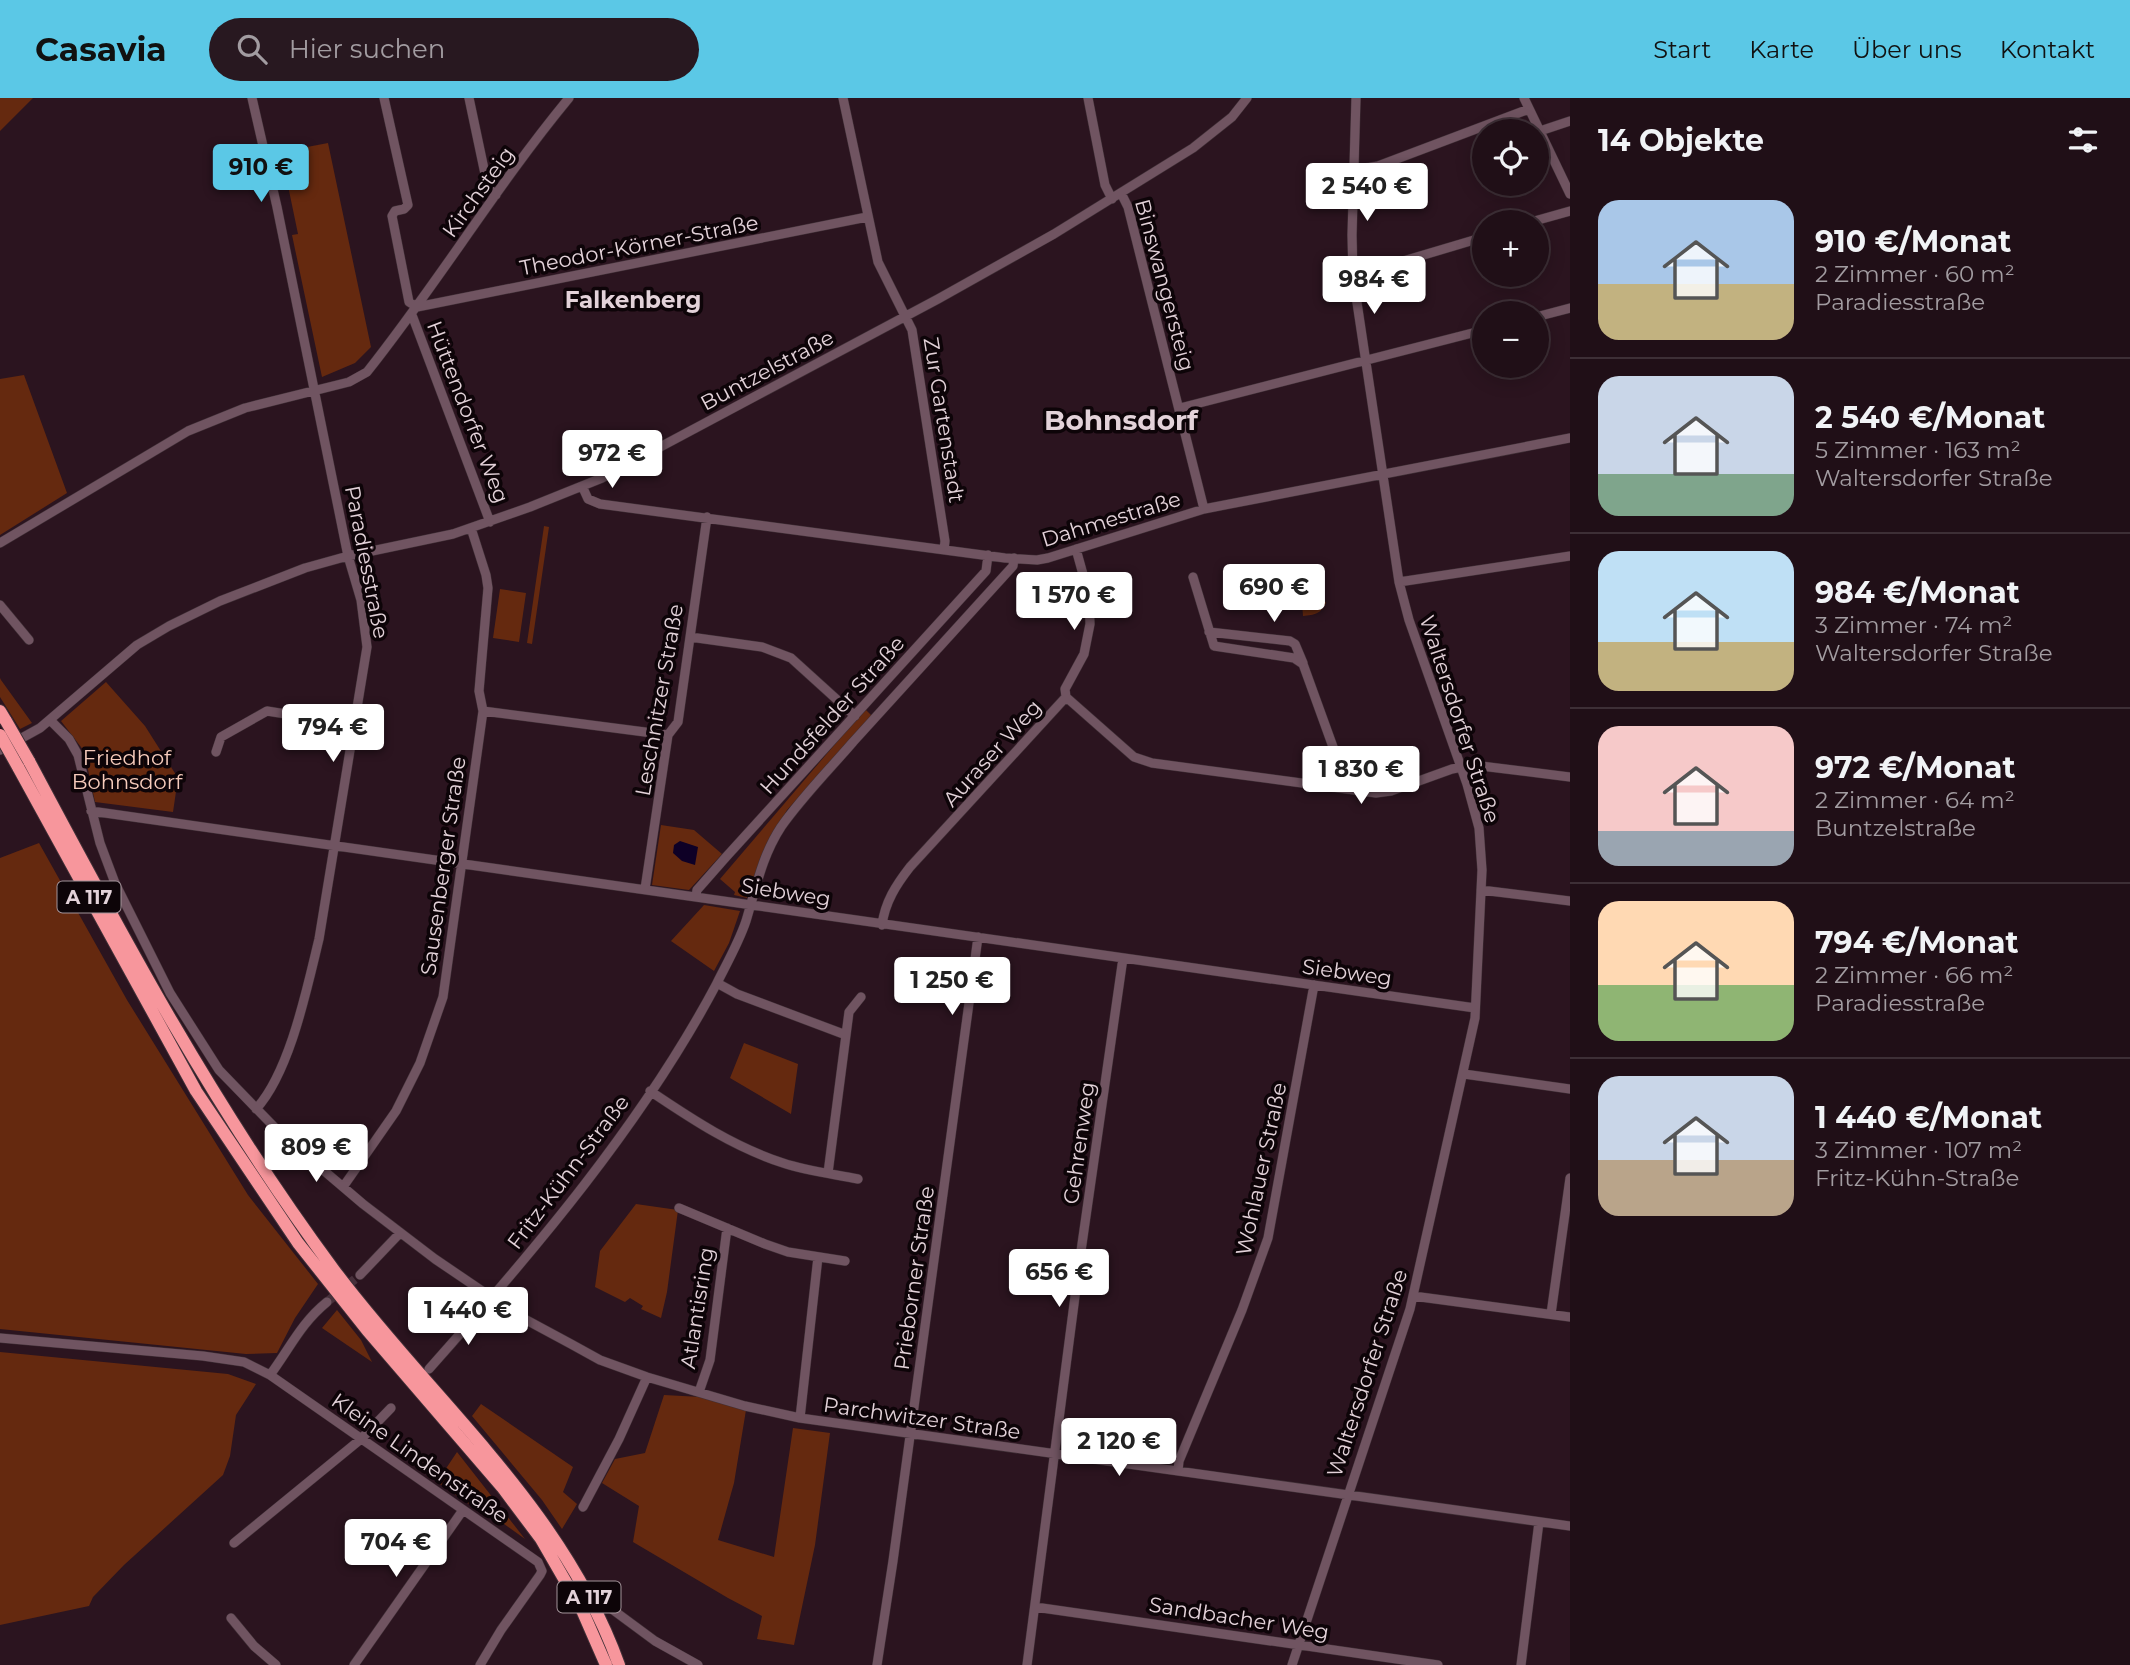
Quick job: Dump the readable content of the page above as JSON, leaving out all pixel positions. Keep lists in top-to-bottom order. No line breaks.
{"streets":{"highway":["A 117"],"street":["Kirchsteig","Theodor-Körner-Straße","Binswangersteig","Buntzelstraße","Hüttendorfer Weg","Zur Gartenstadt","Dahmestraße","Paradiesstraße","Leschnitzer Straße","Hundsfelder Straße","Waltersdorfer Straße","Auraser Weg","Sausenberger Straße","Siebweg","Gehrenweg","Wohlauer Straße","Fritz-Kühn-Straße","Prieborner Straße","Atlantisring","Parchwitzer Straße","Kleine Lindenstraße","Sandbacher Weg"]},"crossings":[["Kirchsteig","Theodor-Körner-Straße"],["Kirchsteig","Hüttendorfer Weg"],["Kirchsteig","Paradiesstraße"],["Theodor-Körner-Straße","Hüttendorfer Weg"],["Theodor-Körner-Straße","Zur Gartenstadt"],["Binswangersteig","Buntzelstraße"],["Binswangersteig","Dahmestraße"],["Buntzelstraße","Hüttendorfer Weg"],["Buntzelstraße","Zur Gartenstadt"],["Buntzelstraße","Dahmestraße"],["Buntzelstraße","Paradiesstraße"],["Buntzelstraße","Sausenberger Straße"],["Buntzelstraße","Parchwitzer Straße"],["Zur Gartenstadt","Dahmestraße"],["Dahmestraße","Leschnitzer Straße"],["Dahmestraße","Hundsfelder Straße"],["Dahmestraße","Waltersdorfer Straße"],["Dahmestraße","Auraser Weg"],["Paradiesstraße","Siebweg"],["Paradiesstraße","Parchwitzer Straße"],["Leschnitzer Straße","Siebweg"],["Hundsfelder Straße","Siebweg"],["Hundsfelder Straße","Fritz-Kühn-Straße"],["Waltersdorfer Straße","Siebweg"],["Waltersdorfer Straße","Parchwitzer Straße"],["Waltersdorfer Straße","Sandbacher Weg"],["Auraser Weg","Siebweg"],["Sausenberger Straße","Siebweg"],["Sausenberger Straße","Parchwitzer Straße"],["Siebweg","Gehrenweg"],["Siebweg","Wohlauer Straße"],["Siebweg","Fritz-Kühn-Straße"],["Siebweg","Prieborner Straße"],["Siebweg","Parchwitzer Straße"],["Gehrenweg","Parchwitzer Straße"],["Gehrenweg","Sandbacher Weg"],["Wohlauer Straße","Parchwitzer Straße"],["Fritz-Kühn-Straße","Parchwitzer Straße"],["Prieborner Straße","Parchwitzer Straße"],["Atlantisring","Parchwitzer Straße"]],"districts":["Falkenberg","Bohnsdorf"],"parks":["Friedhof Bohnsdorf"],"page":{"header":"Casavia","search":"Hier suchen","nav":["Start","Karte","Über uns","Kontakt"],"heading":"14 Objekte","map_buttons":["+","−"],"price":["910 €","2 540 €","984 €","972 €","690 €","1 570 €","794 €","1 830 €","1 250 €","809 €","656 €","1 440 €","2 120 €","704 €"],"list":[{"name":"910 €/Monat","note":"2 Zimmer · 60 m² · Paradiesstraße"},{"name":"2 540 €/Monat","note":"5 Zimmer · 163 m² · Waltersdorfer Straße"},{"name":"984 €/Monat","note":"3 Zimmer · 74 m² · Waltersdorfer Straße"},{"name":"972 €/Monat","note":"2 Zimmer · 64 m² · Buntzelstraße"},{"name":"794 €/Monat","note":"2 Zimmer · 66 m² · Paradiesstraße"},{"name":"1 440 €/Monat","note":"3 Zimmer · 107 m² · Fritz-Kühn-Straße"}]}}
